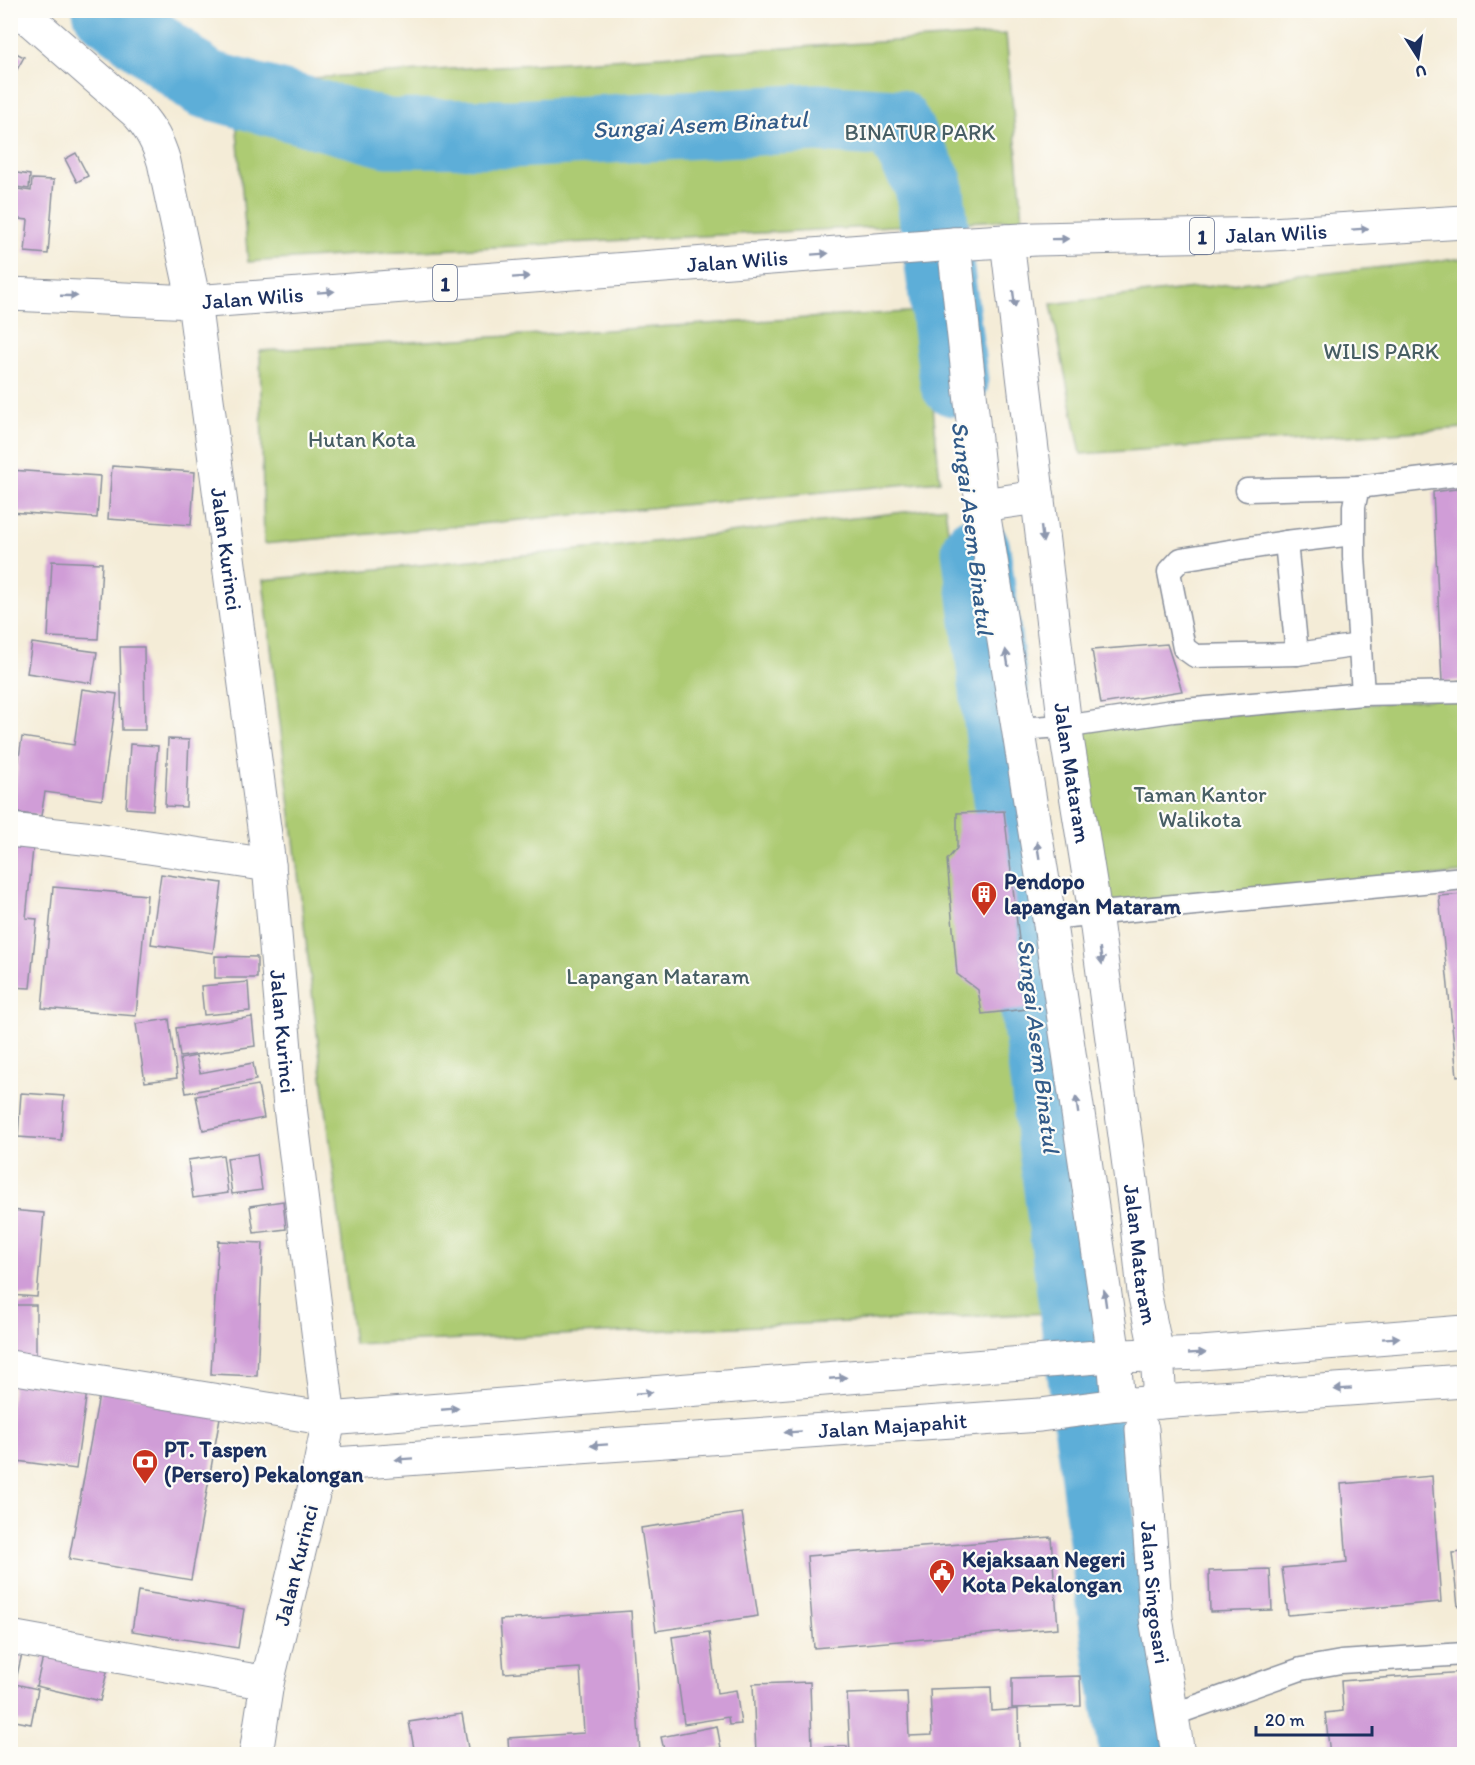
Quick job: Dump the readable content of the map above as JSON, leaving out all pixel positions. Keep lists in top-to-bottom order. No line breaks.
{"streets":{"main road":["Jalan Wilis","1","Jalan Kurinci","Jalan Mataram","Jalan Majapahit","Jalan Singosari"]},"crossings":[["Jalan Wilis","Jalan Kurinci"],["Jalan Wilis","Jalan Mataram"],["Jalan Kurinci","Jalan Majapahit"],["Jalan Mataram","Jalan Majapahit"]],"one_way":["Jalan Wilis"],"water":["Sungai Asem Binatul"],"parks":["BINATUR PARK","WILIS PARK","Hutan Kota","Taman Kantor Walikota","Lapangan Mataram"],"places":{"building":["Pendopo lapangan Mataram"],"bank":["PT. Taspen (Persero) Pekalongan"],"public building":["Kejaksaan Negeri Kota Pekalongan"]},"scale_bar":"20 m","north":"bottom"}
